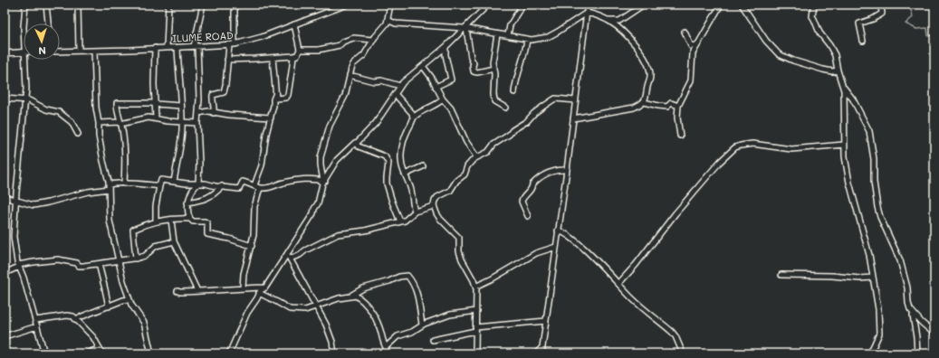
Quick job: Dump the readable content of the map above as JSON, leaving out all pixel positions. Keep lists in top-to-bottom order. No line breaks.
{"streets":{"street":["ILUME ROAD"]},"north":"bottom"}
